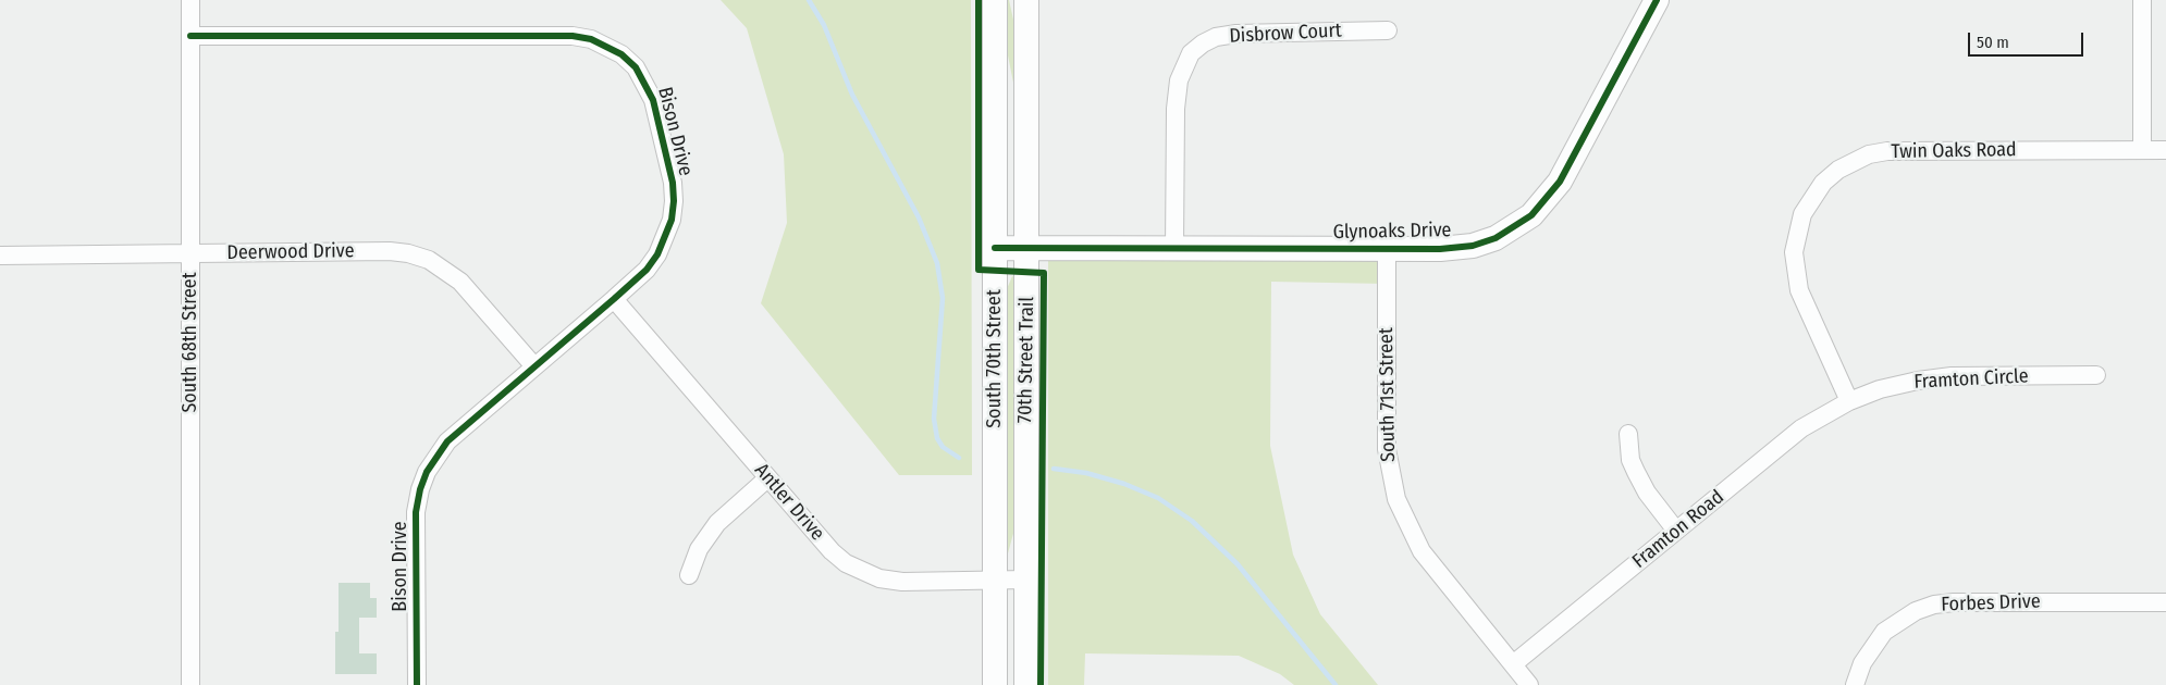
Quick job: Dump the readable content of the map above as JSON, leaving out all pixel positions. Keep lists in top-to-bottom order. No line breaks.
{"streets":{"main road":["Glynoaks Drive","South 70th Street"],"street":["Disbrow Court","Bison Drive","Twin Oaks Road","Deerwood Drive","South 68th Street","Framton Circle","South 71st Street","Antler Drive","Framton Road","Forbes Drive"],"cycle path":["70th Street Trail"]},"crossings":[["Disbrow Court","Glynoaks Drive"],["Bison Drive","Deerwood Drive"],["Bison Drive","South 68th Street"],["Bison Drive","Antler Drive"],["Twin Oaks Road","Framton Circle"],["Twin Oaks Road","Framton Road"],["Glynoaks Drive","South 70th Street"],["Glynoaks Drive","South 71st Street"],["Deerwood Drive","South 68th Street"],["South 70th Street","Antler Drive"],["Framton Circle","Framton Road"],["South 71st Street","Framton Road"]],"scale_bar":"50 m"}
